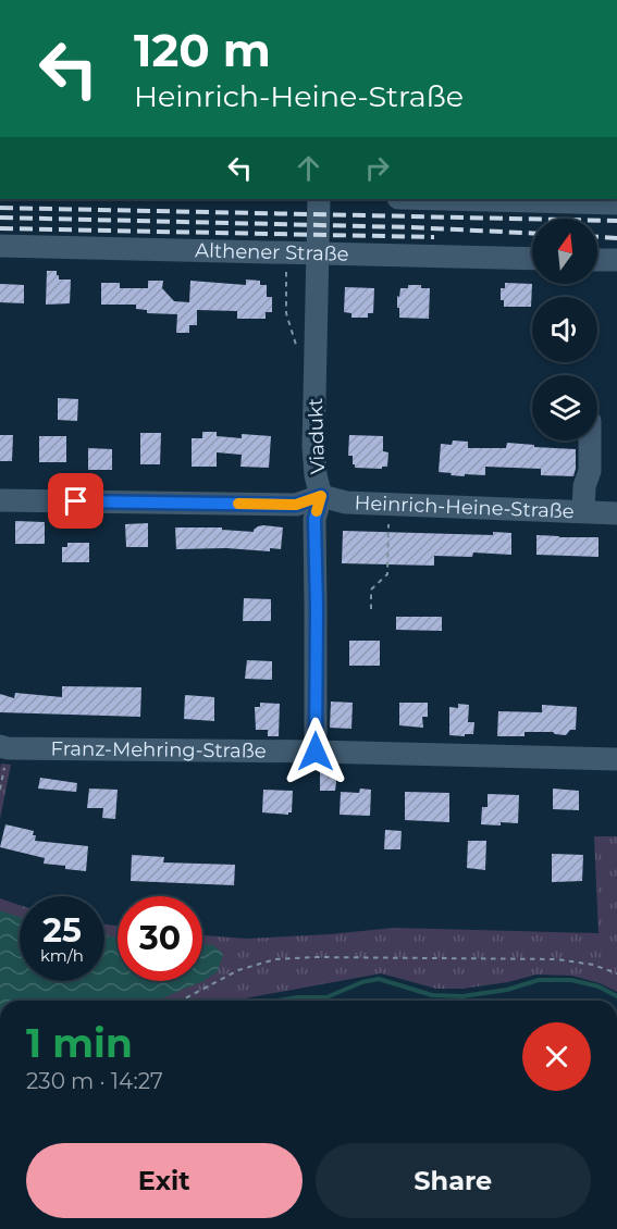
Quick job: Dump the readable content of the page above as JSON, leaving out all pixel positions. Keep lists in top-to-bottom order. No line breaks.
{"streets":{"street":["Althener Straße","Viadukt","Heinrich-Heine-Straße","Franz-Mehring-Straße"]},"crossings":[["Viadukt","Heinrich-Heine-Straße"],["Viadukt","Franz-Mehring-Straße"]],"north":"top","page":{"turn":["120 m","Heinrich-Heine-Straße"],"speed":"25 km/h","limit":"30","heading":["1 min","230 m · 14:27"],"buttons":["Exit","Share"]}}
